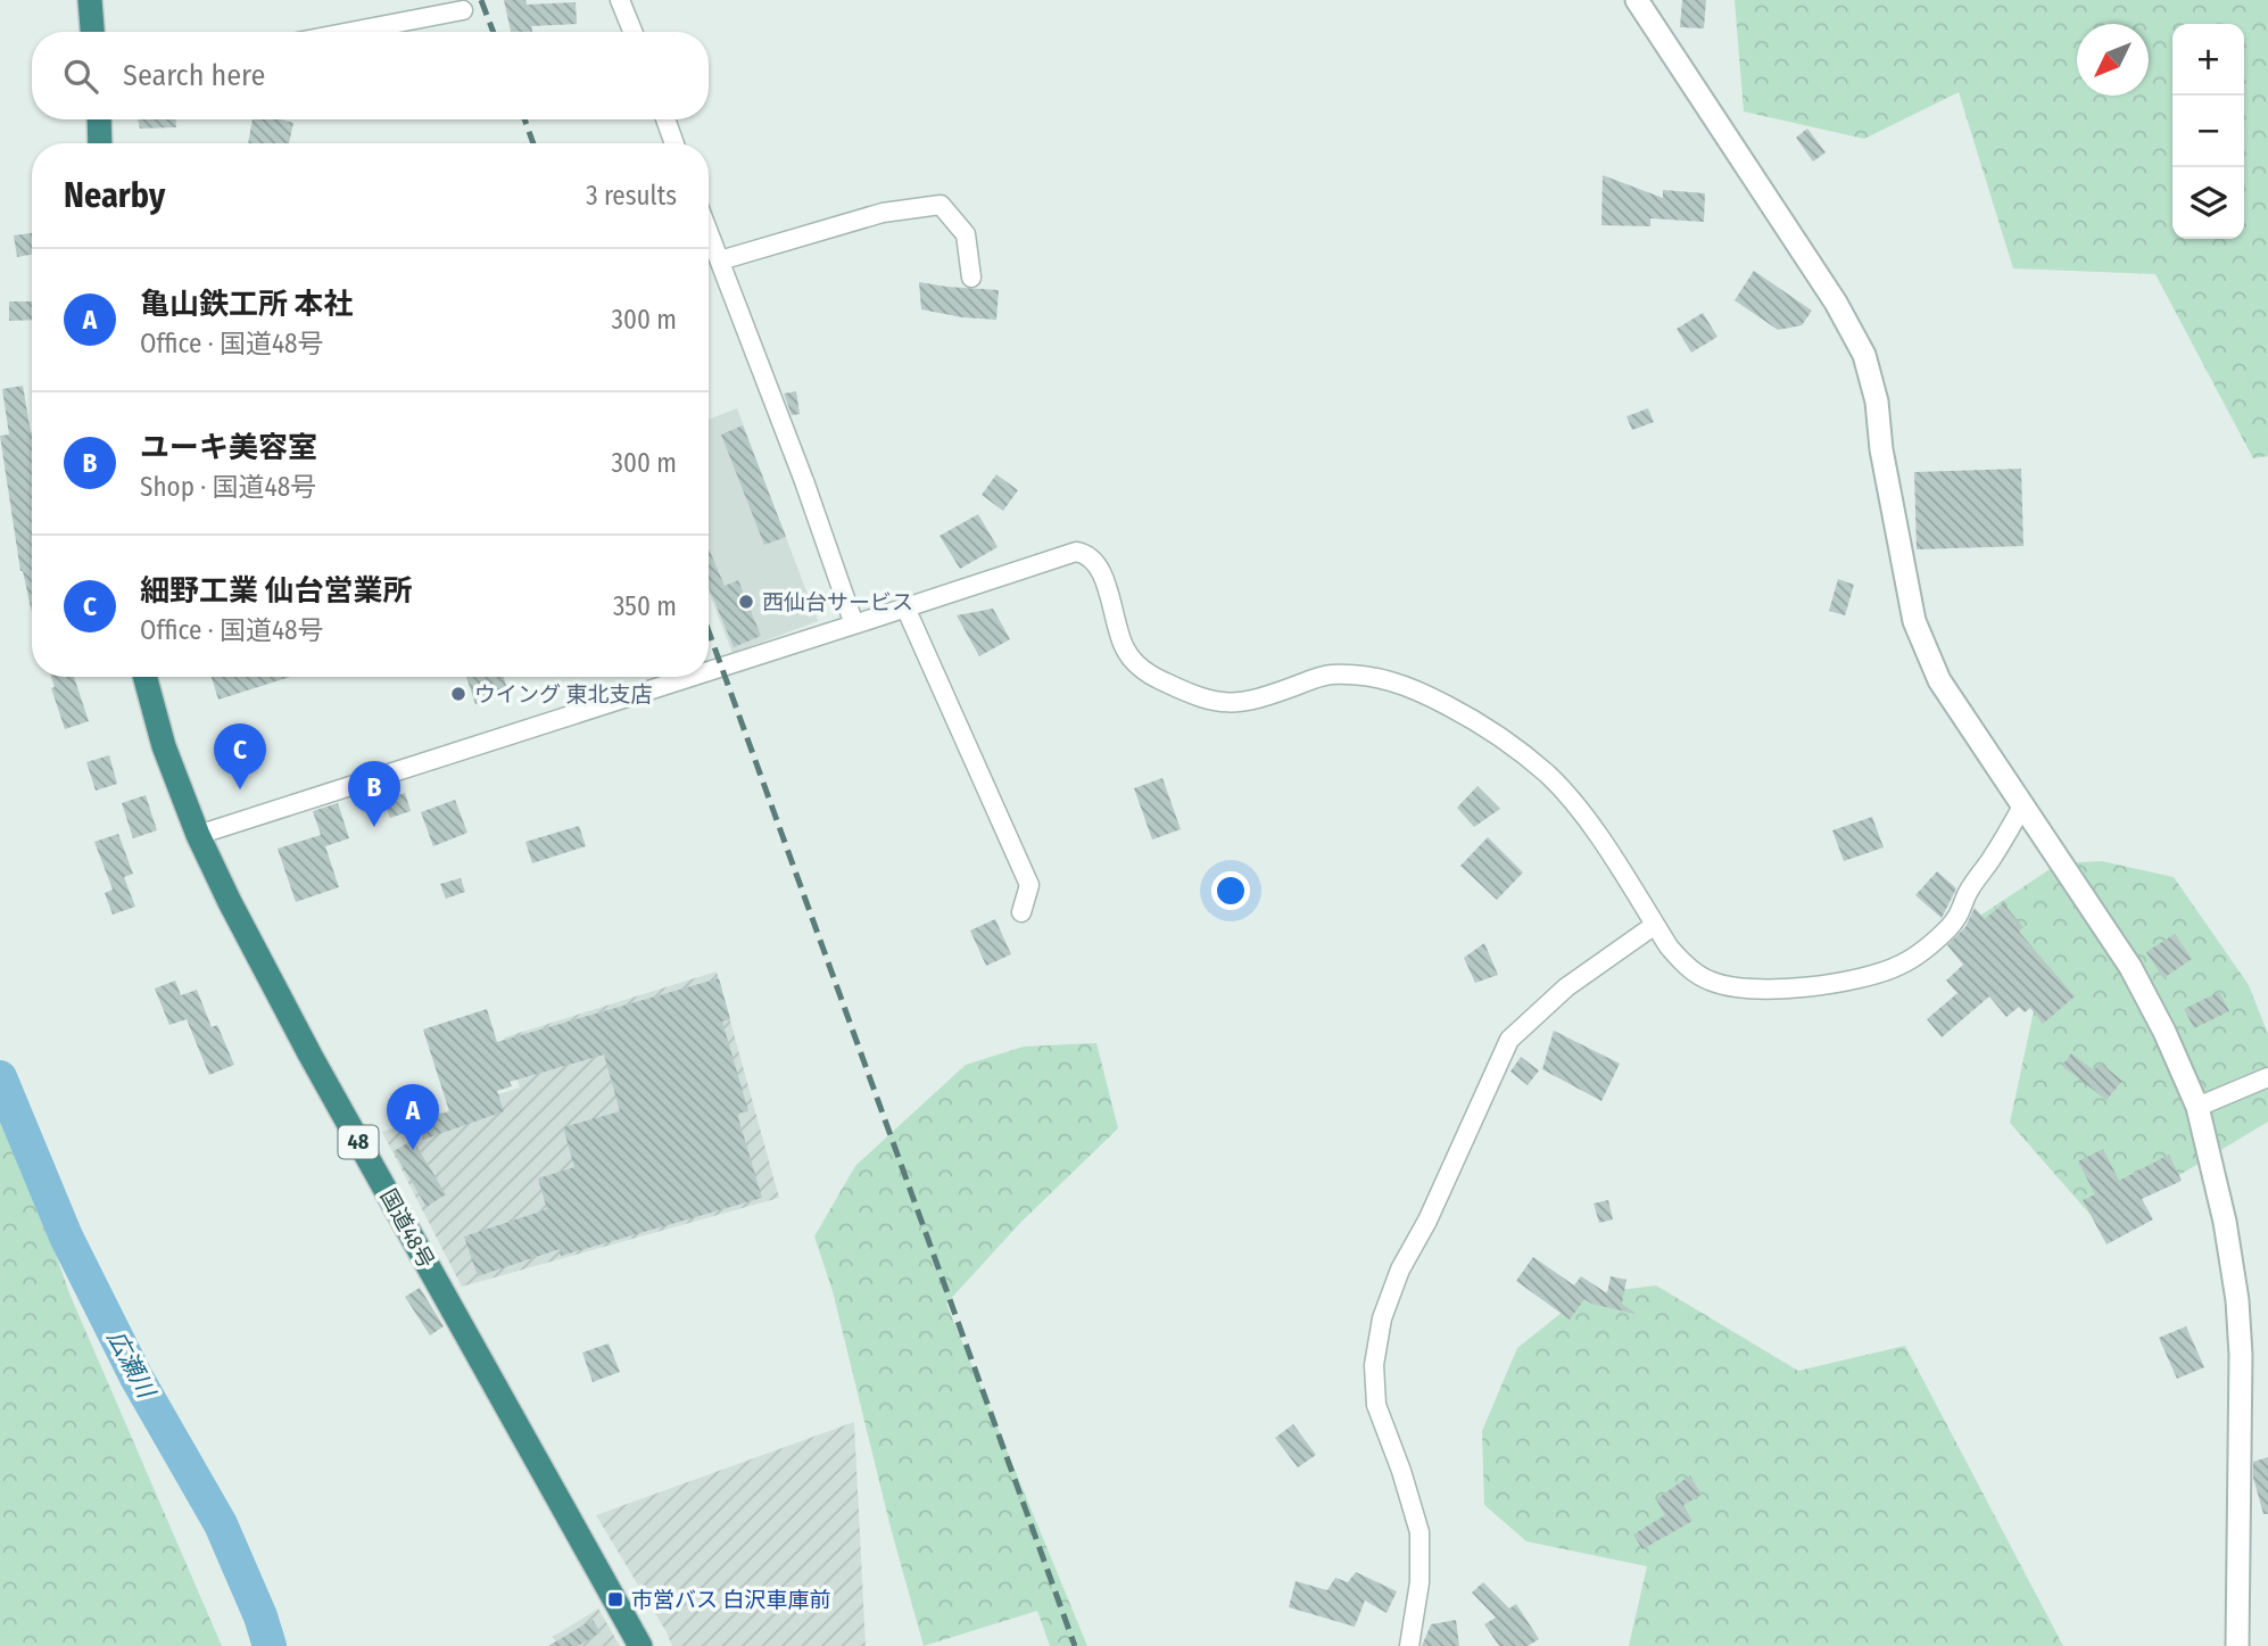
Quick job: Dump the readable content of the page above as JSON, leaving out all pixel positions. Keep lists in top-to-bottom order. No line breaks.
{"streets":{"highway":["48","国道48号"]},"water":["広瀬川"],"places":{"other":["西仙台サービス","ウイング 東北支店"],"transit":["市営バス 白沢車庫前"]},"north":"bottom left","page":{"map_buttons":["+","−"],"search":"Search here","heading":["Nearby","3 results"],"list":[{"mark":"A","name":"亀山鉄工所 本社","note":"Office · 国道48号","value":"300 m"},{"mark":"B","name":"ユーキ美容室","note":"Shop · 国道48号","value":"300 m"},{"mark":"C","name":"細野工業 仙台営業所","note":"Office · 国道48号","value":"350 m"}],"pins":["C","B","A"]}}
